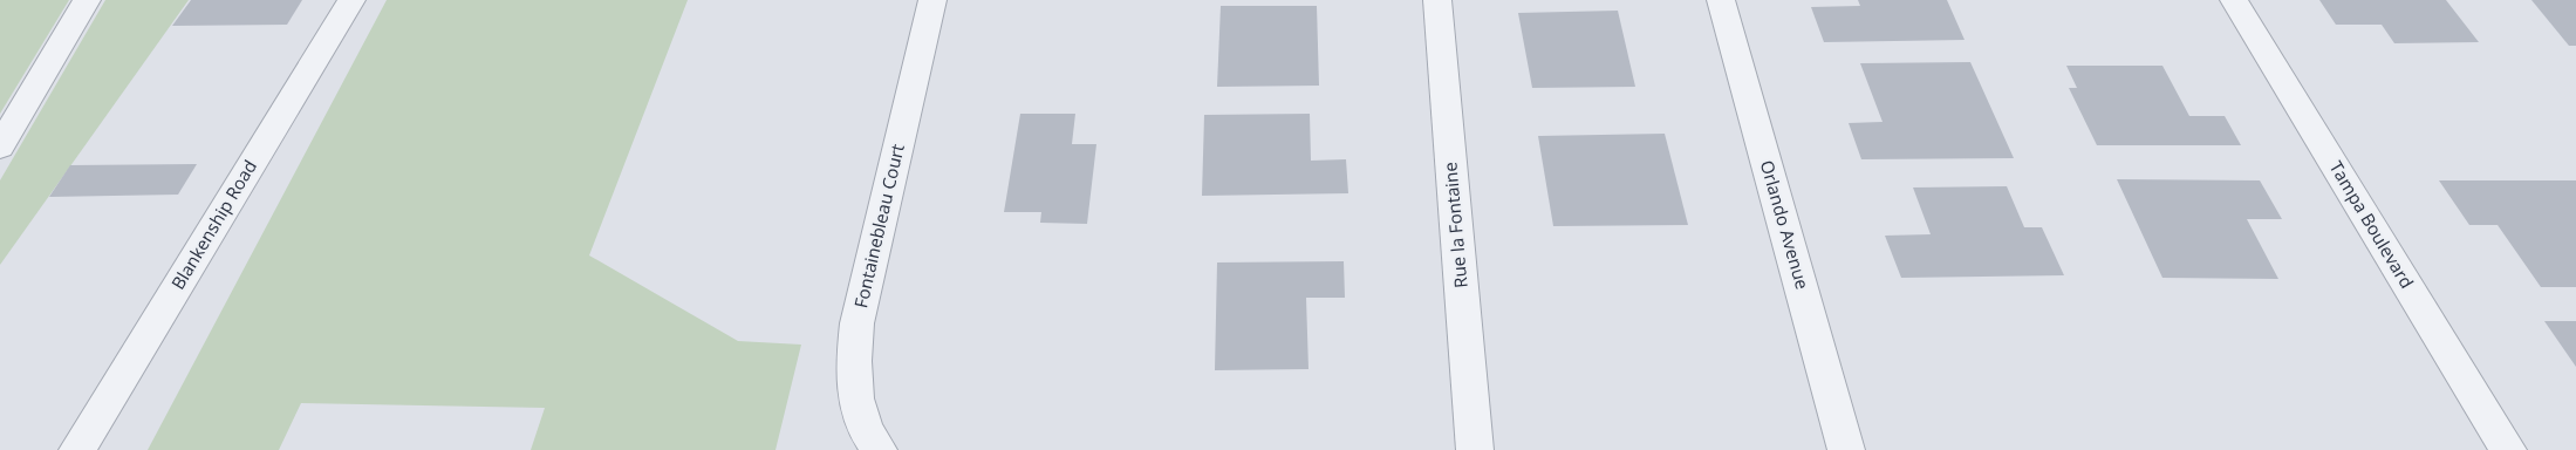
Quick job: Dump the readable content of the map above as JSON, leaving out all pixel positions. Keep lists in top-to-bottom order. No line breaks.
{"streets":{"street":["Blankenship Road","Rue la Fontaine","Orlando Avenue","Tampa Boulevard","Fontainebleau Court"]}}
